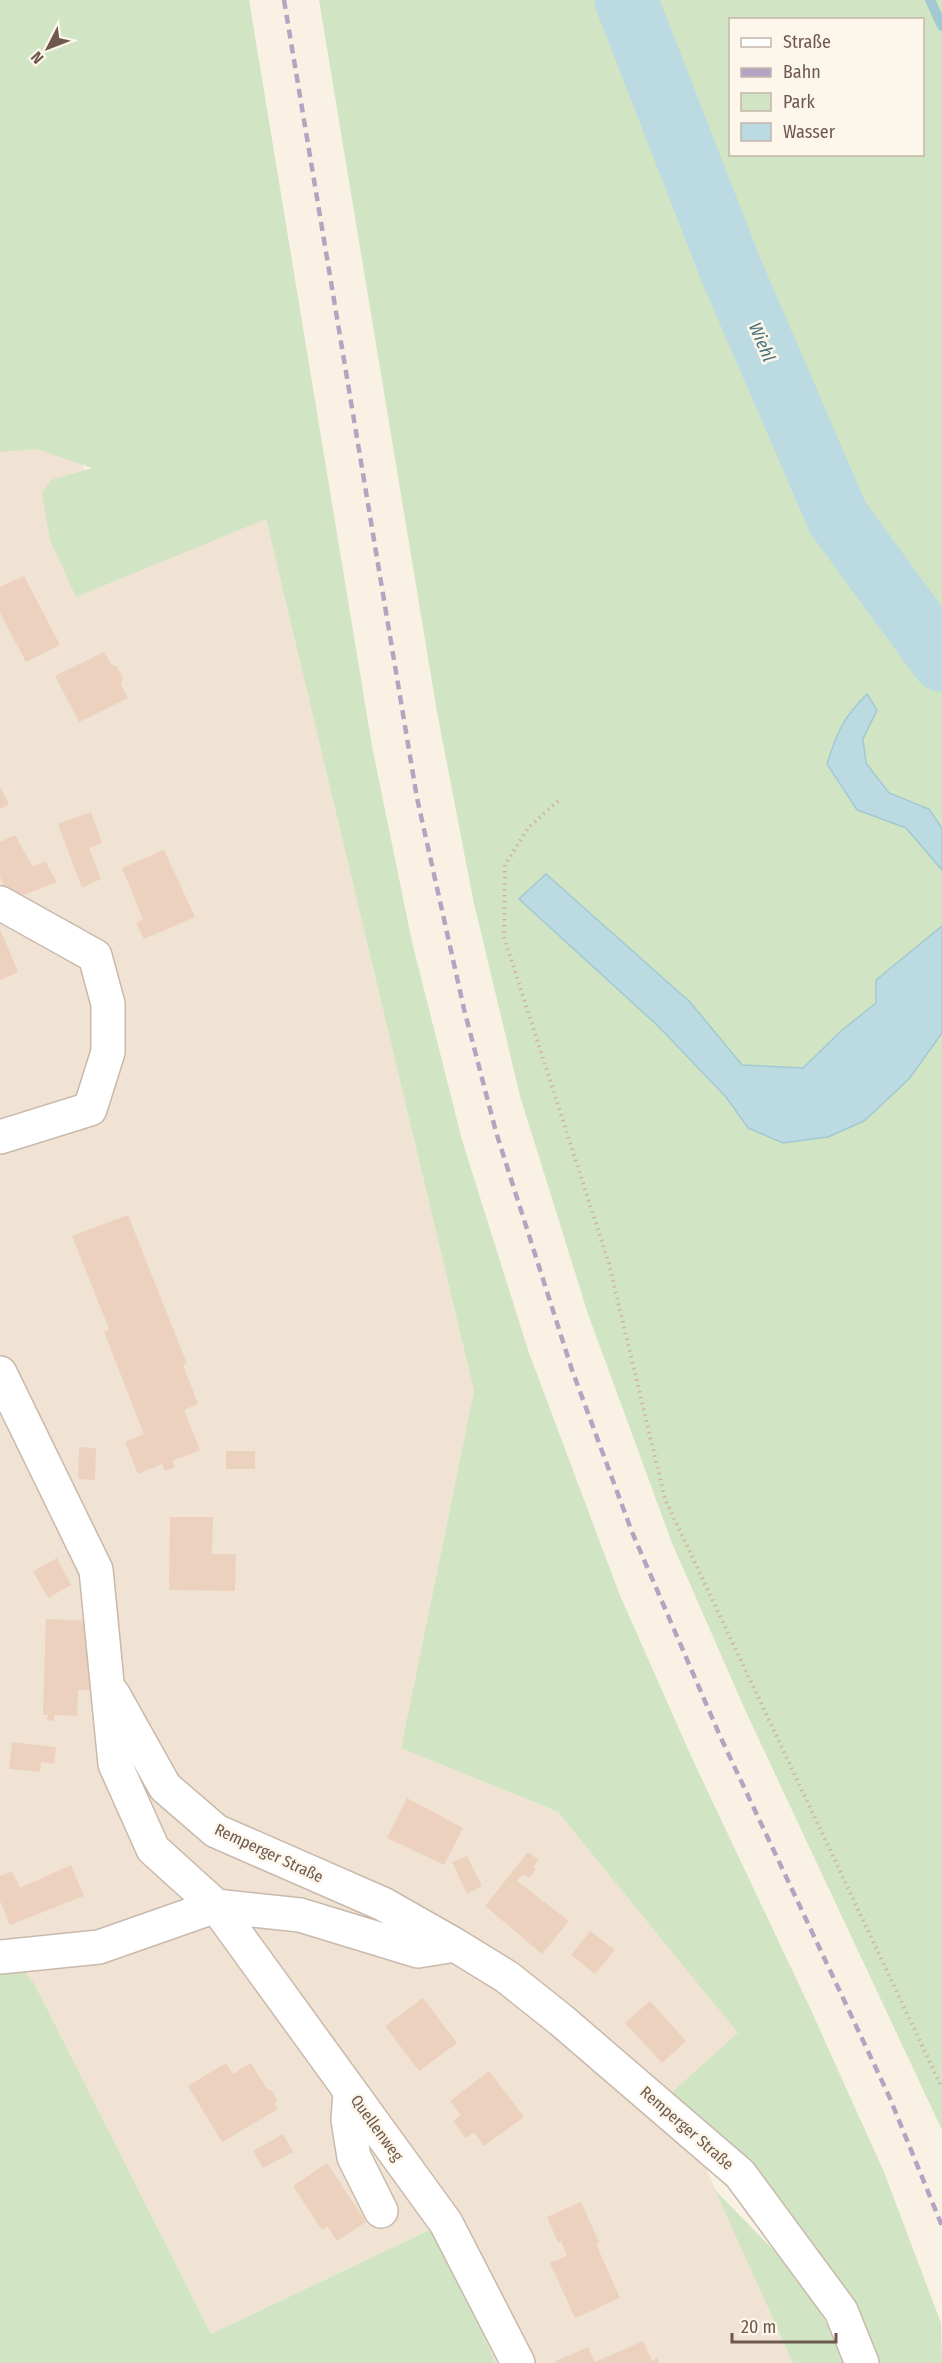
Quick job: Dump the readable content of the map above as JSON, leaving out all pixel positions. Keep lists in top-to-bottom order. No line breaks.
{"streets":{"street":["Remperger Straße","Quellenweg"]},"crossings":[["Remperger Straße","Quellenweg"]],"water":["Wiehl"],"legend":["Straße","Bahn","Park","Wasser"],"scale_bar":"20 m","north":"bottom left"}
